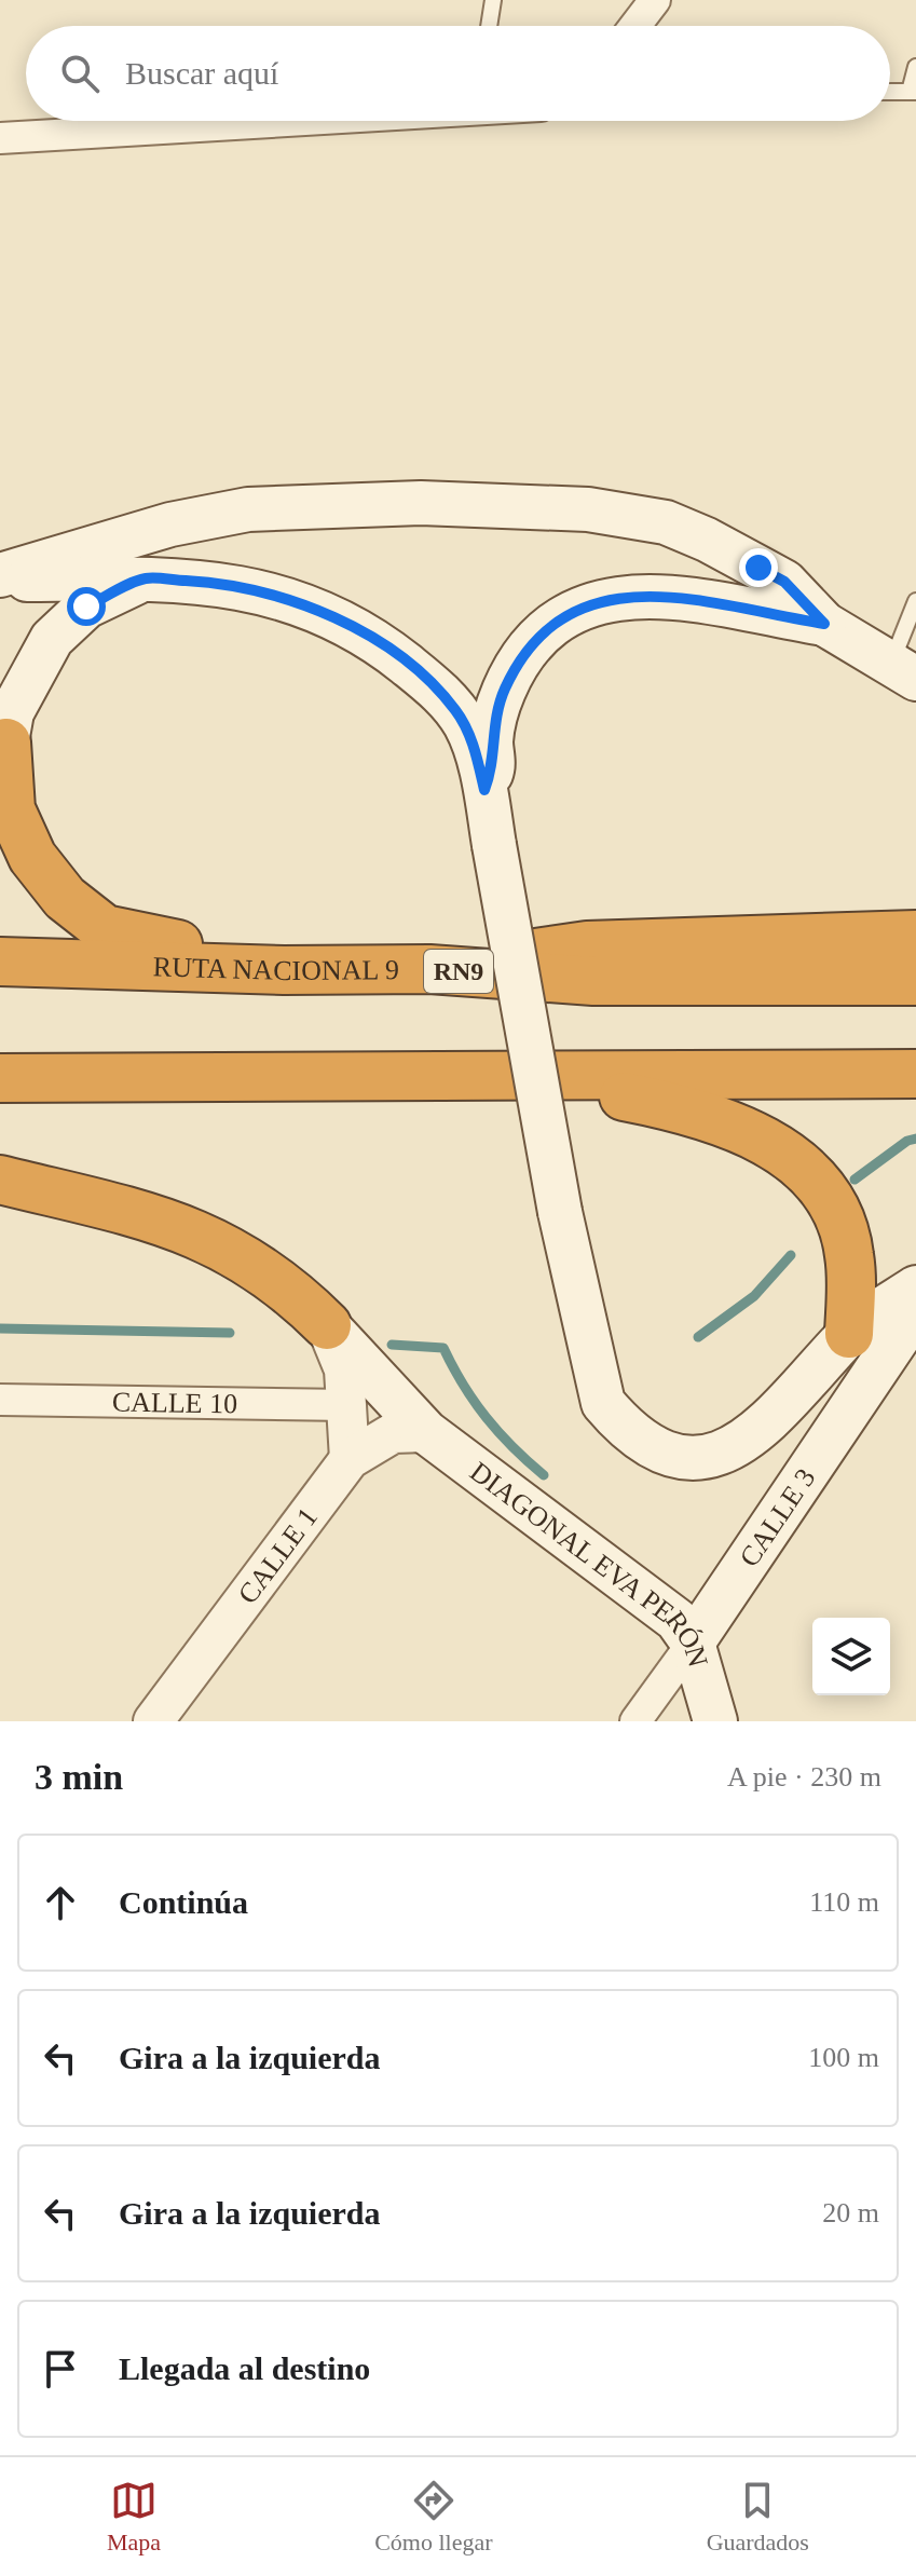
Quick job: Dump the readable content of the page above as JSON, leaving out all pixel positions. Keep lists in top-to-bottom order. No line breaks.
{"streets":{"highway":["RUTA NACIONAL 9","RN9"],"main road":["CALLE 3","DIAGONAL EVA PERÓN"],"street":["CALLE 10","CALLE 1"]},"crossings":[["CALLE 3","DIAGONAL EVA PERÓN"],["CALLE 1","DIAGONAL EVA PERÓN"]],"page":{"search":"Buscar aquí","heading":["3 min","A pie · 230 m"],"list":[["Continúa","110 m"],["Gira a la izquierda","100 m"],["Gira a la izquierda","20 m"],"Llegada al destino"],"nav":["Mapa","Cómo llegar","Guardados"]}}
